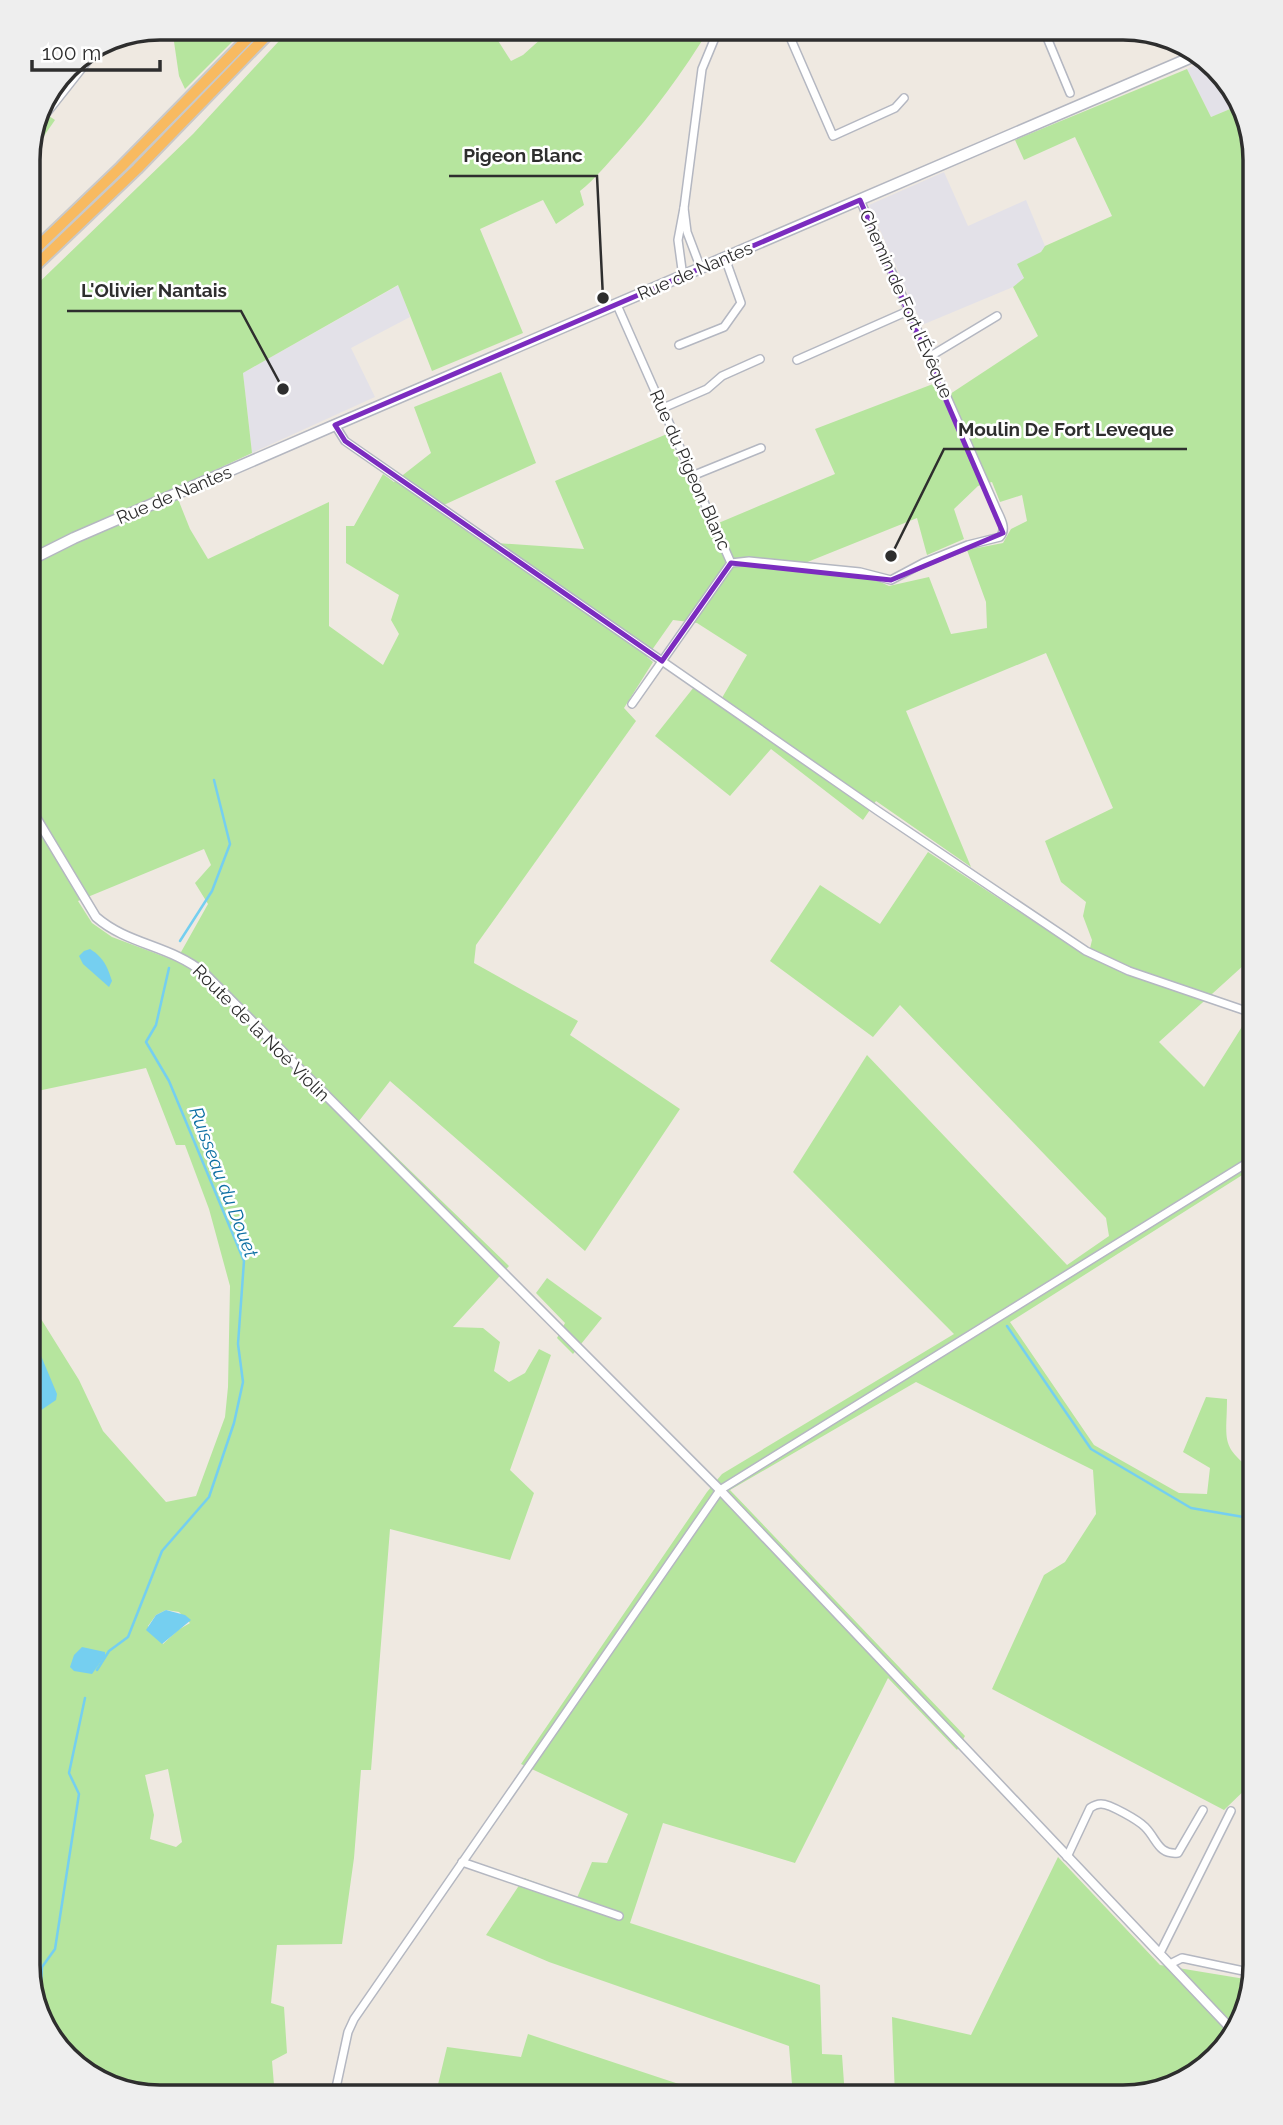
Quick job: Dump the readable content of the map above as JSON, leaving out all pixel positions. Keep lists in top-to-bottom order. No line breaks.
{"streets":{"main road":["Rue de Nantes"],"street":["Chemin de Fort l'Évêque","Rue du Pigeon Blanc","Route de la Noé Violin"]},"crossings":[["Rue de Nantes","Chemin de Fort l'Évêque"],["Rue de Nantes","Rue du Pigeon Blanc"],["Chemin de Fort l'Évêque","Rue du Pigeon Blanc"]],"water":["Ruisseau du Douet"],"places":["Pigeon Blanc","L'Olivier Nantais","Moulin De Fort Leveque"],"scale_bar":"100 m"}
